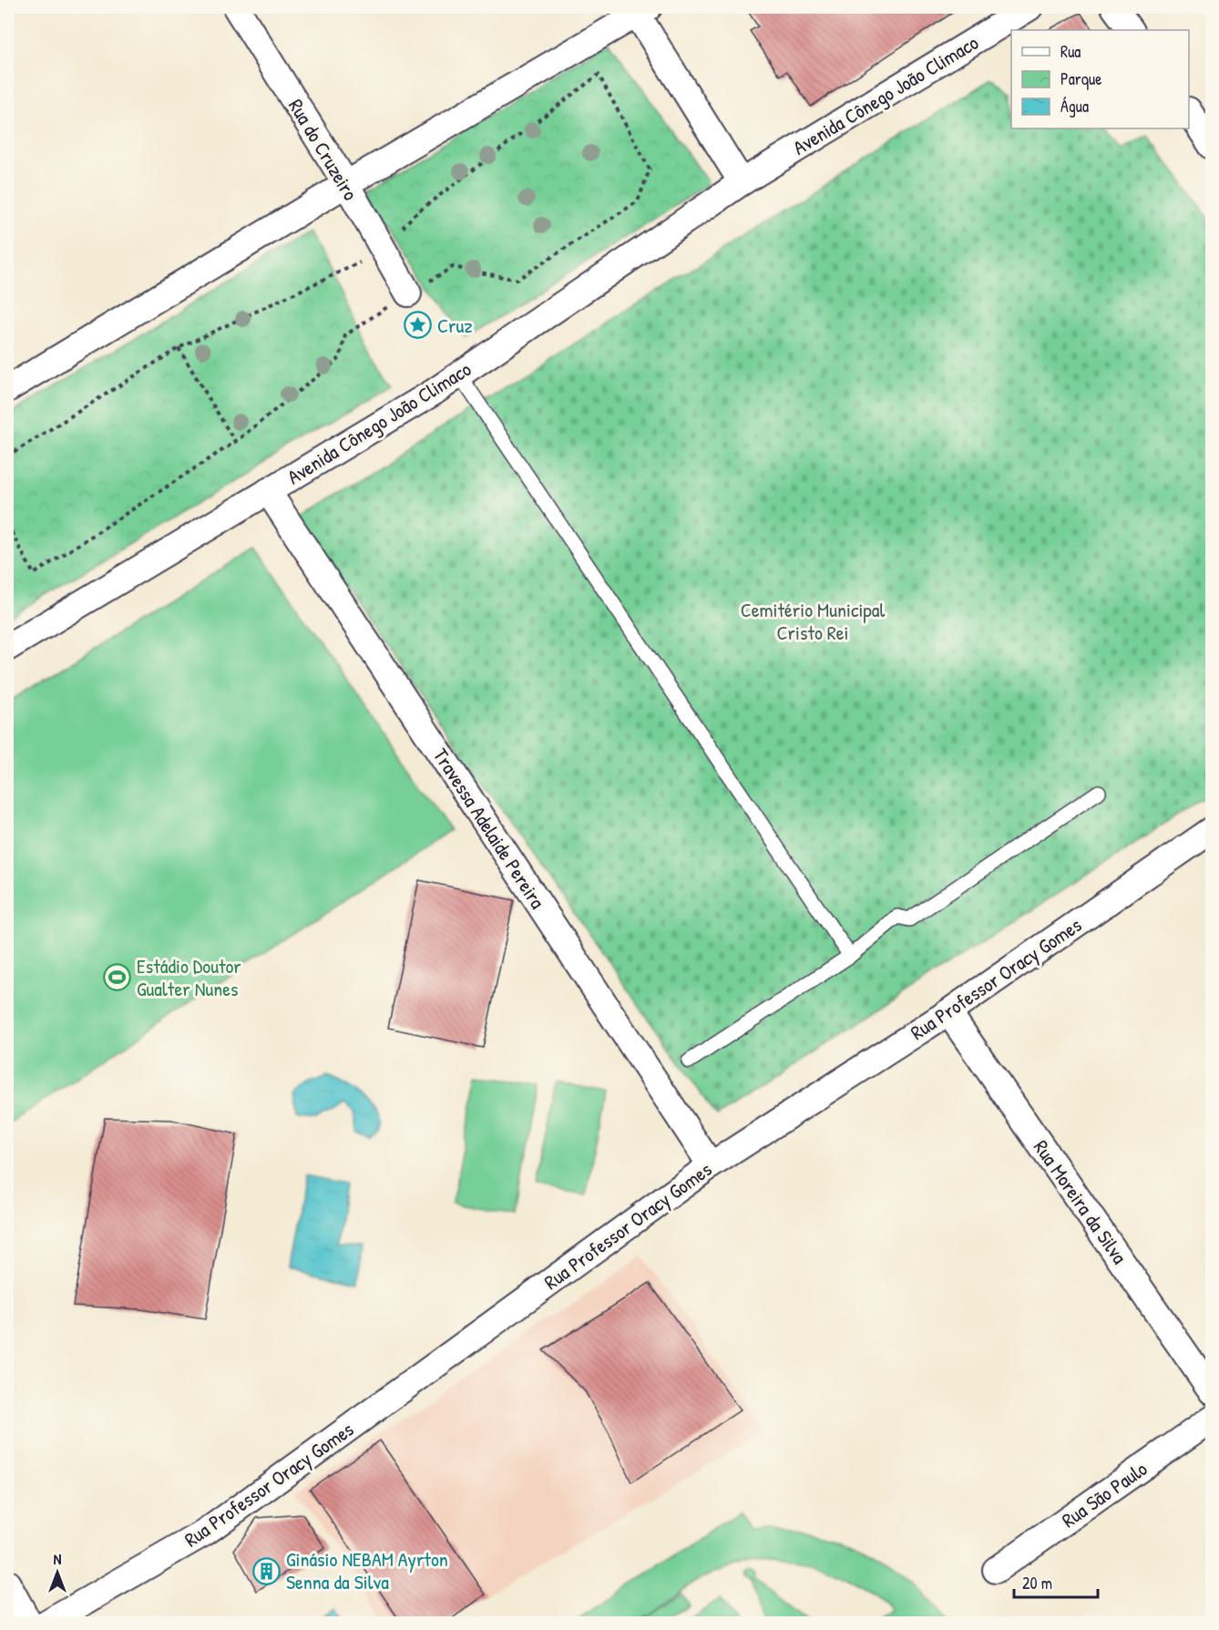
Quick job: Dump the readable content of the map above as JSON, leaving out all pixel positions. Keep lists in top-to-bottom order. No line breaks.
{"streets":{"street":["Avenida Cônego João Climaco","Rua do Cruzeiro","Travessa Adelaide Pereira","Rua Professor Oracy Gomes","Rua Moreira da Silva","Rua São Paulo"]},"crossings":[["Avenida Cônego João Climaco","Travessa Adelaide Pereira"],["Travessa Adelaide Pereira","Rua Professor Oracy Gomes"],["Rua Professor Oracy Gomes","Rua Moreira da Silva"]],"parks":["Cemitério Municipal Cristo Rei"],"places":{"place":["Cruz"],"sports":["Estádio Doutor Gualter Nunes"],"building":["Ginásio NEBAM Ayrton Senna da Silva"]},"legend":["Rua","Parque","Água"],"scale_bar":"20 m","north":"top"}
